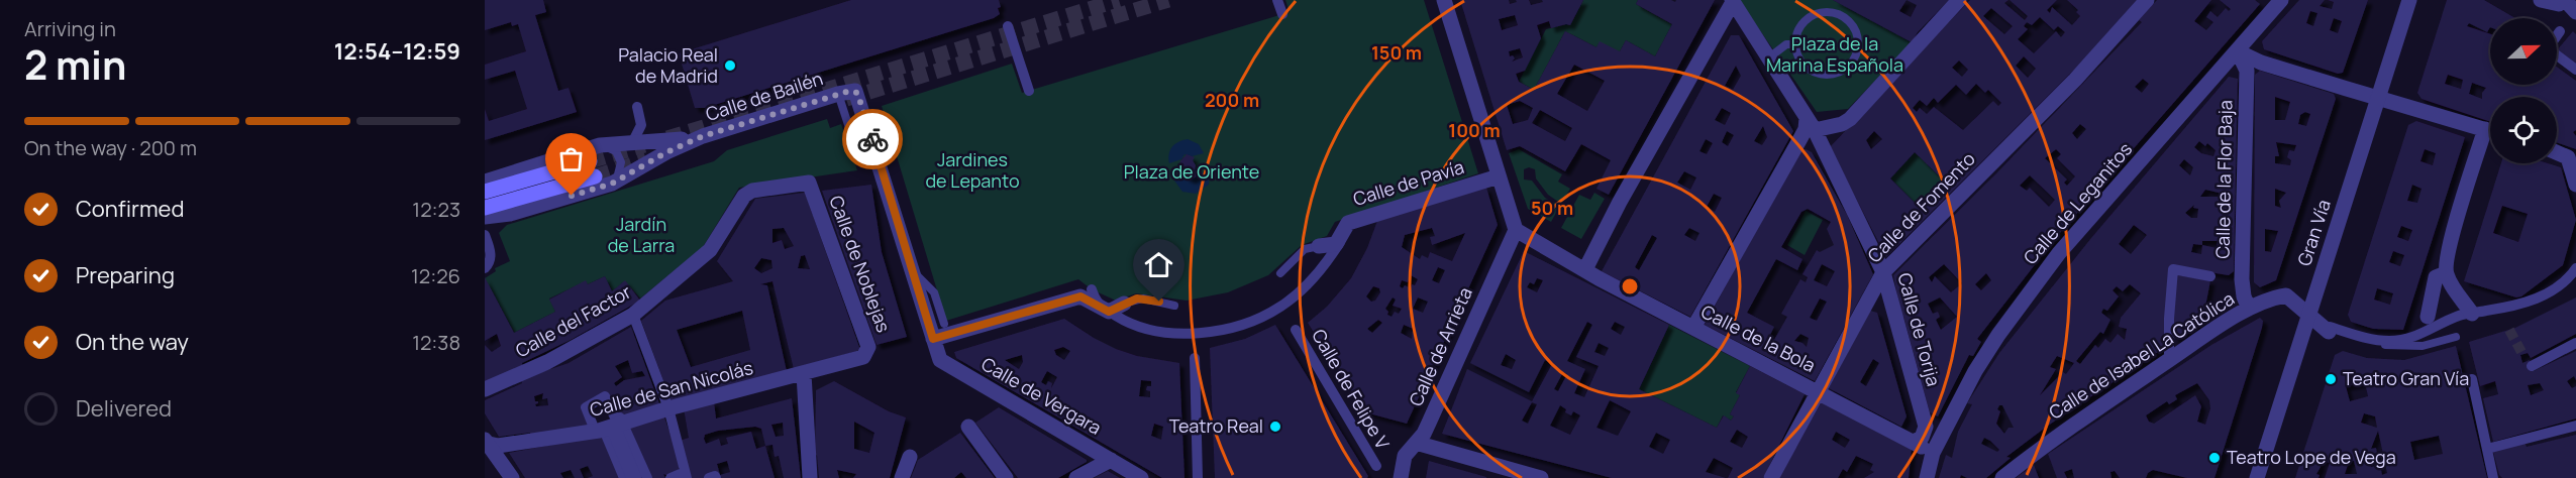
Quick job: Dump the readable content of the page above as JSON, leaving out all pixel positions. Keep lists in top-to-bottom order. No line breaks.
{"streets":{"street":["Calle de Bailén","Calle de la Flor Baja","Calle de Pavía","Calle de Leganitos","Calle de Fomento","Gran Vía","Calle de Noblejas","Calle del Factor","Calle de Torija","Calle de la Bola","Calle de Arrieta","Calle de Isabel La Católica","Calle de San Nicolás","Calle de Felipe V","Calle de Vergara"]},"crossings":[["Calle de Bailén","Calle de Vergara"],["Calle de la Flor Baja","Calle de Leganitos"],["Calle de la Flor Baja","Calle de Isabel La Católica"],["Calle de Leganitos","Calle de la Bola"],["Calle de Fomento","Calle de Torija"],["Calle de Fomento","Calle de la Bola"],["Gran Vía","Calle de Isabel La Católica"],["Calle de Noblejas","Calle del Factor"],["Calle de Noblejas","Calle de San Nicolás"],["Calle de la Bola","Calle de Arrieta"]],"parks":["Plaza de la Marina Española","Jardines de Lepanto","Plaza de Oriente","Jardín de Larra"],"places":["Palacio Real de Madrid","Teatro Gran Vía","Teatro Real","Teatro Lope de Vega"],"north":"right","page":{"heading":["2 min","Arriving in","12:54–12:59"],"bar":"On the way · 200 m","list":[["Confirmed","12:23"],["Preparing","12:26"],["On the way","12:38"],"Delivered"]},"rings":["150 m","200 m","100 m","50 m"]}
